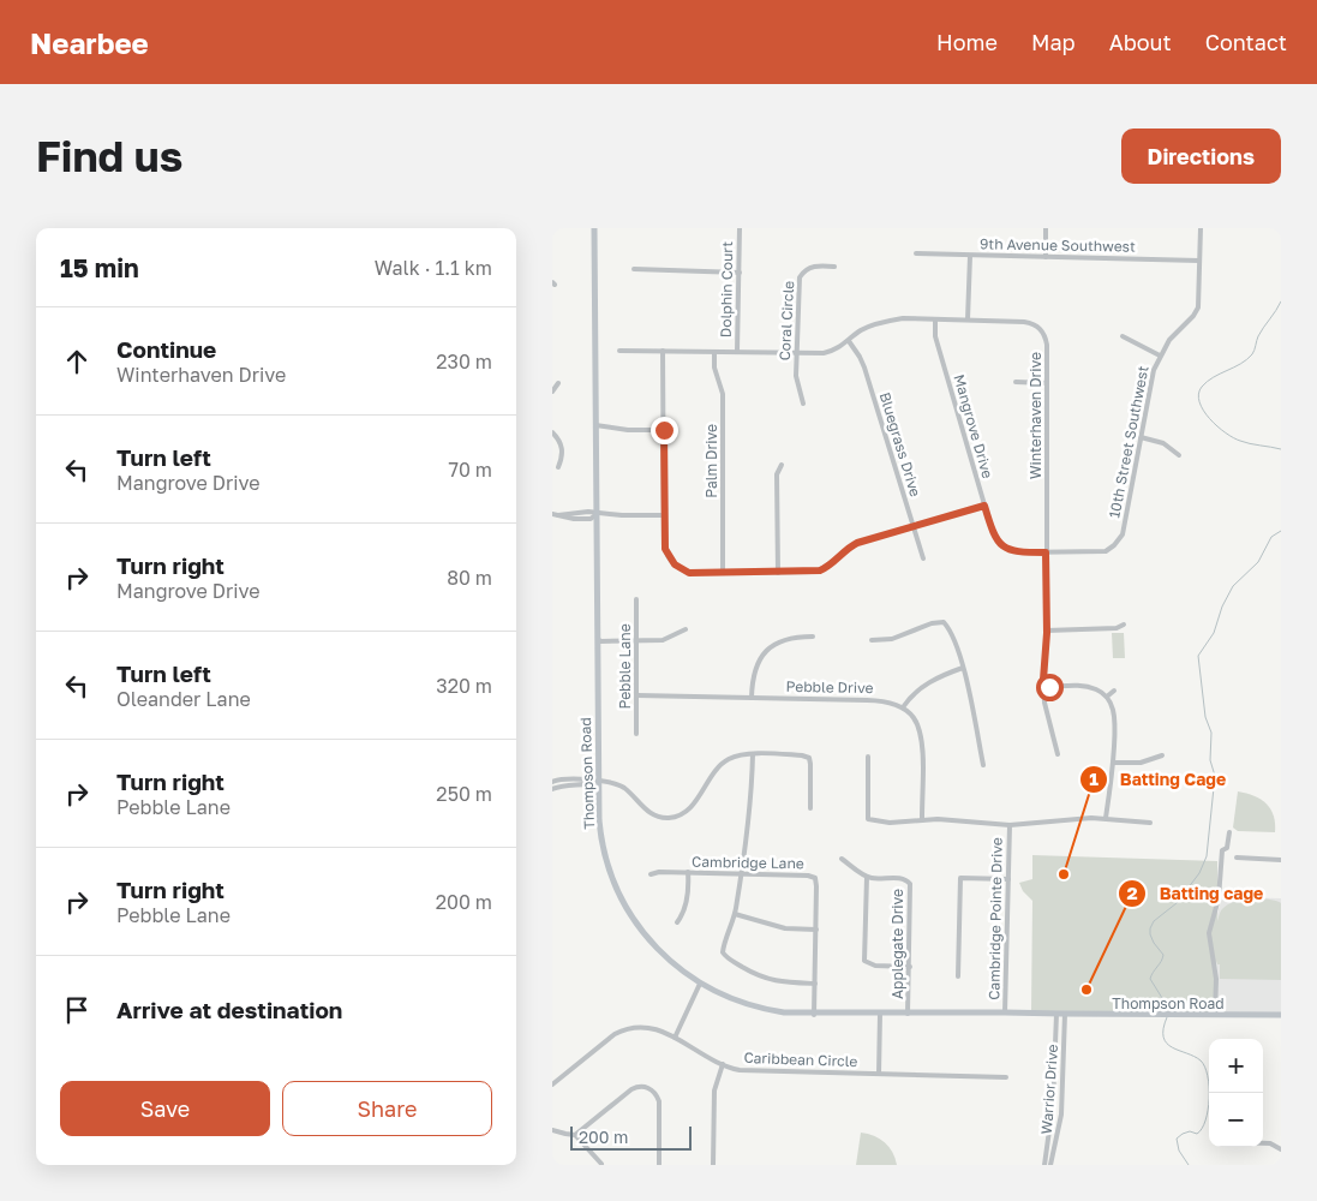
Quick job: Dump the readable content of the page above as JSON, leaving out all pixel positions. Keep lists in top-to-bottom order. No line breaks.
{"streets":{"street":["9th Avenue Southwest","Dolphin Court","Coral Circle","Winterhaven Drive","Mangrove Drive","10th Street Southwest","Bluegrass Drive","Palm Drive","Pebble Lane","Pebble Drive","Thompson Road","Cambridge Lane","Cambridge Pointe Drive","Applegate Drive","Caribbean Circle","Warrior Drive"]},"crossings":[["9th Avenue Southwest","10th Street Southwest"],["Dolphin Court","Winterhaven Drive"],["Coral Circle","Winterhaven Drive"],["Winterhaven Drive","Mangrove Drive"],["Winterhaven Drive","Bluegrass Drive"],["Winterhaven Drive","Palm Drive"],["Mangrove Drive","10th Street Southwest"],["Pebble Lane","Pebble Drive"],["Thompson Road","Cambridge Lane"],["Thompson Road","Cambridge Pointe Drive"],["Thompson Road","Applegate Drive"],["Thompson Road","Warrior Drive"]],"places":["Batting Cage","Batting cage"],"scale_bar":"200 m","page":{"header":"Nearbee","nav":["Home","Map","About","Contact"],"buttons":["Directions",["Save","Share"]],"title":"Find us","heading":["15 min","Walk · 1.1 km"],"list":[["Continue","Winterhaven Drive","230 m"],["Turn left","Mangrove Drive","70 m"],["Turn right","Mangrove Drive","80 m"],["Turn left","Oleander Lane","320 m"],["Turn right","Pebble Lane","250 m"],["Turn right","Pebble Lane","200 m"],"Arrive at destination"],"map_buttons":["+","−"],"scale":"200 m"}}
